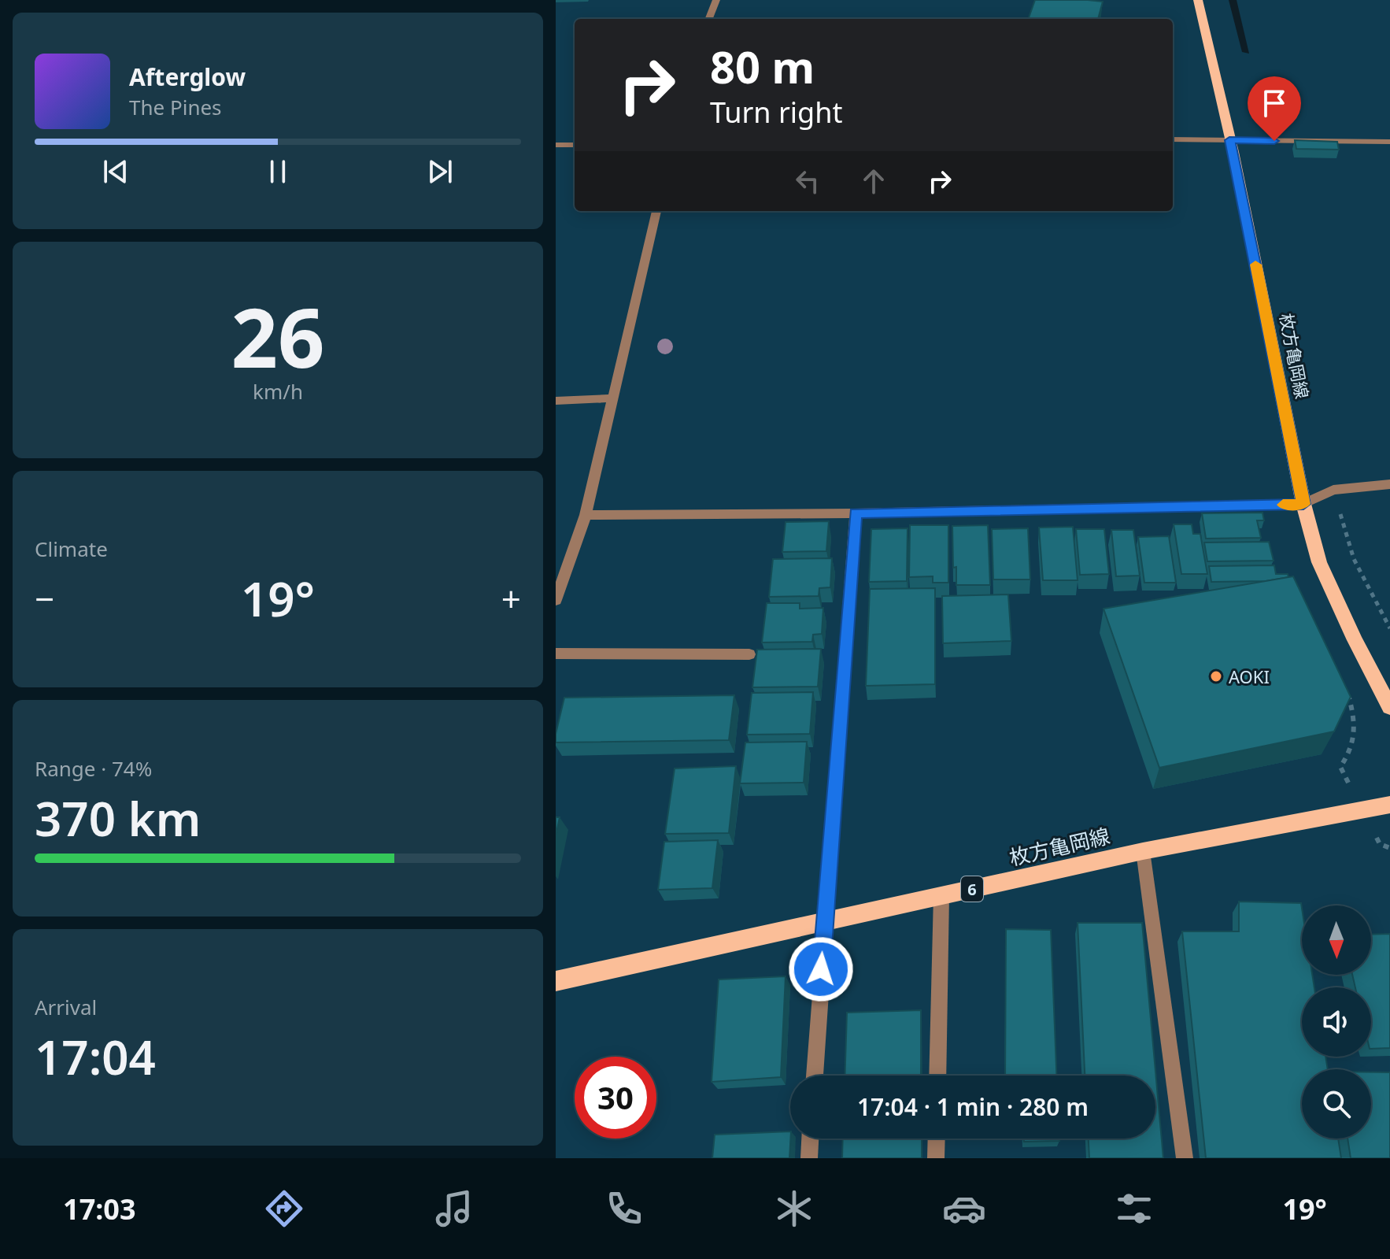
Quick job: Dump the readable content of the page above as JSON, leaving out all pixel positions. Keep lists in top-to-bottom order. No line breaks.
{"streets":{"main road":["枚方亀岡線","6"]},"places":["AOKI"],"north":"bottom","page":{"turn":["80 m","Turn right"],"song":["Afterglow","The Pines"],"tile":[["26","km/h"],"Climate",["Range · 74%","370 km"],["Arrival","17:04"]],"heat":["−","19°","+"],"limit":"30","trip":"17:04 · 1 min · 280 m","tabs":["17:03","19°"]}}
